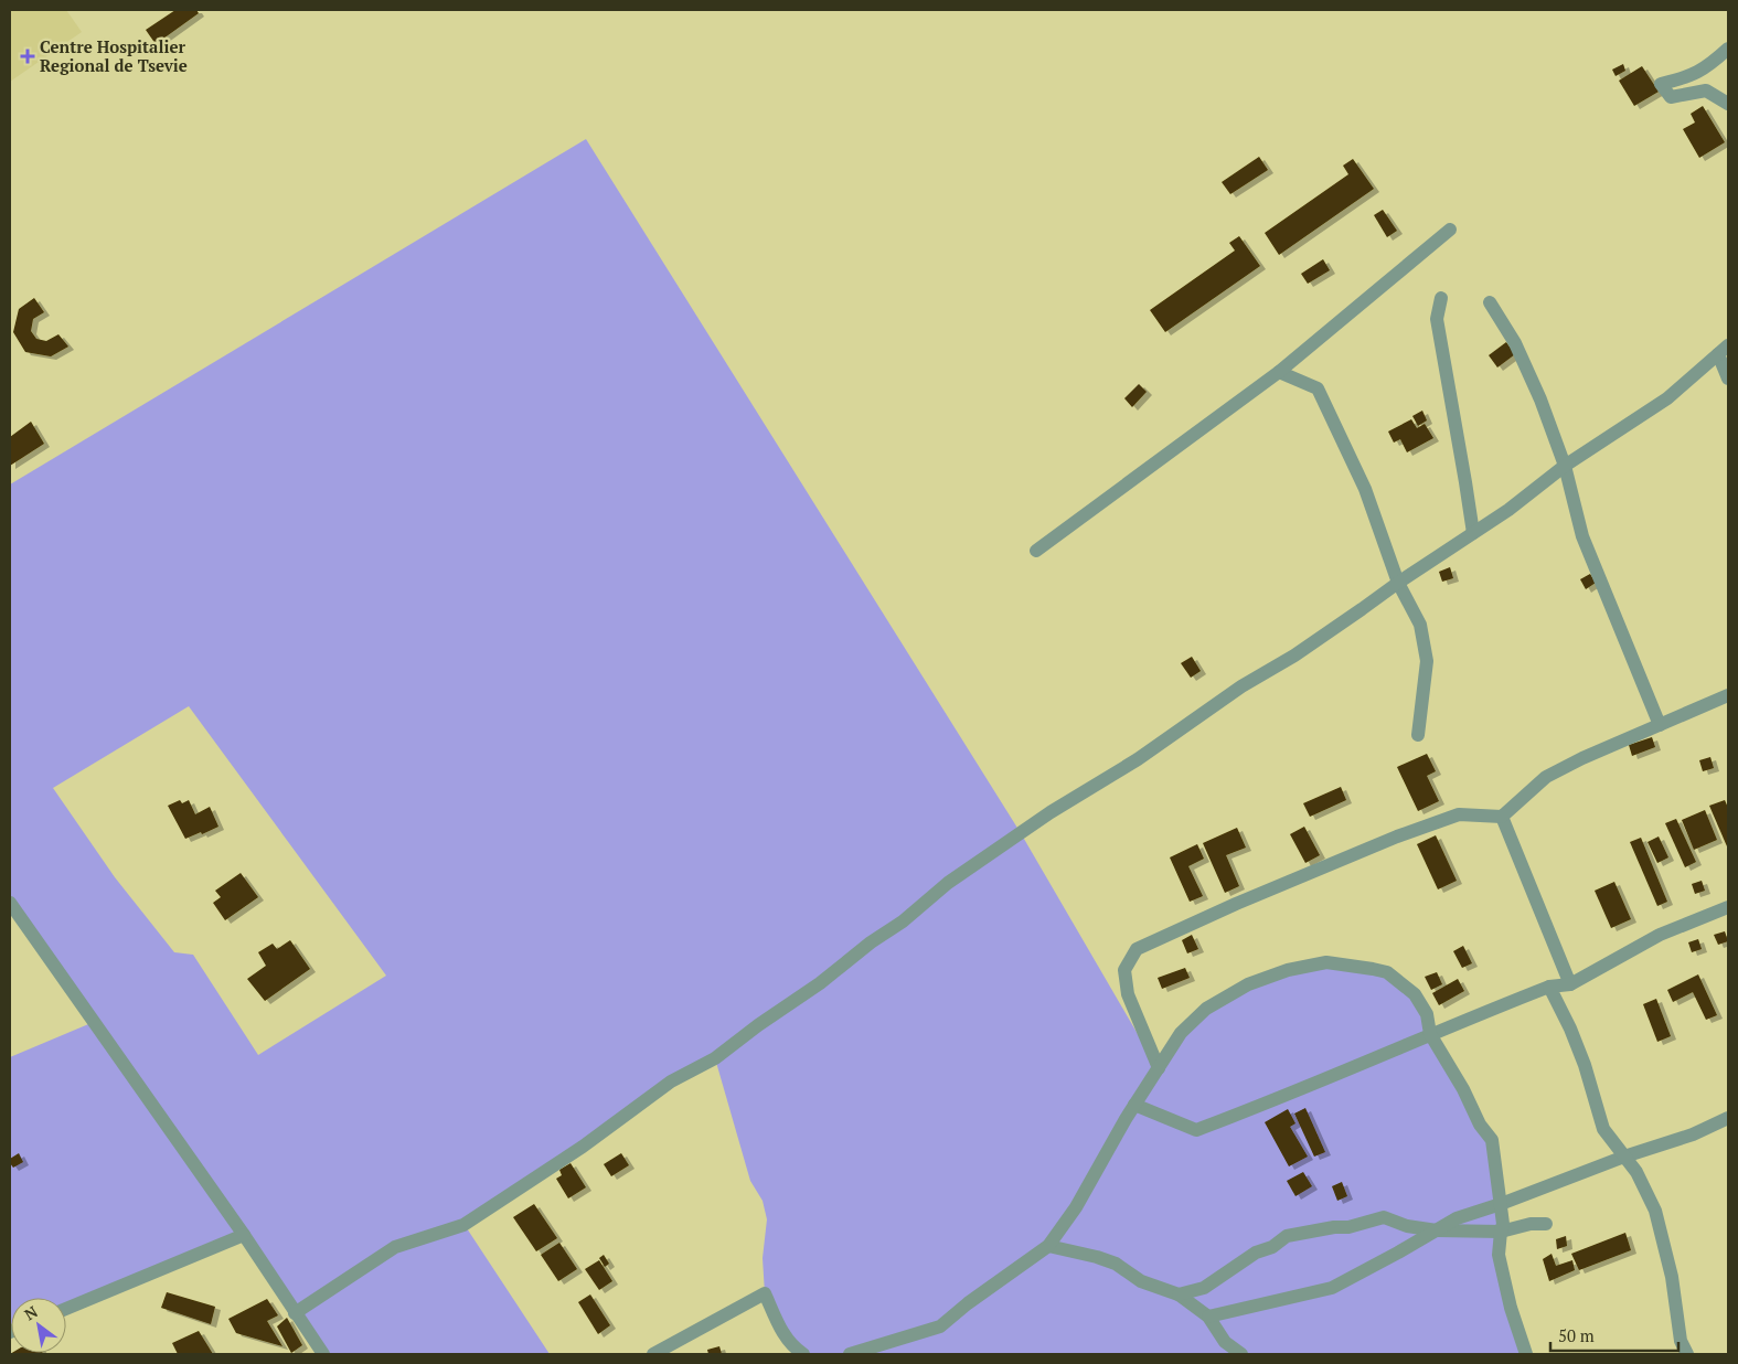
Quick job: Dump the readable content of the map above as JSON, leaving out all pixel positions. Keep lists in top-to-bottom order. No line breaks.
{"places":{"health":["Centre Hospitalier Regional de Tsevie"]},"scale_bar":"50 m","north":"top left"}
